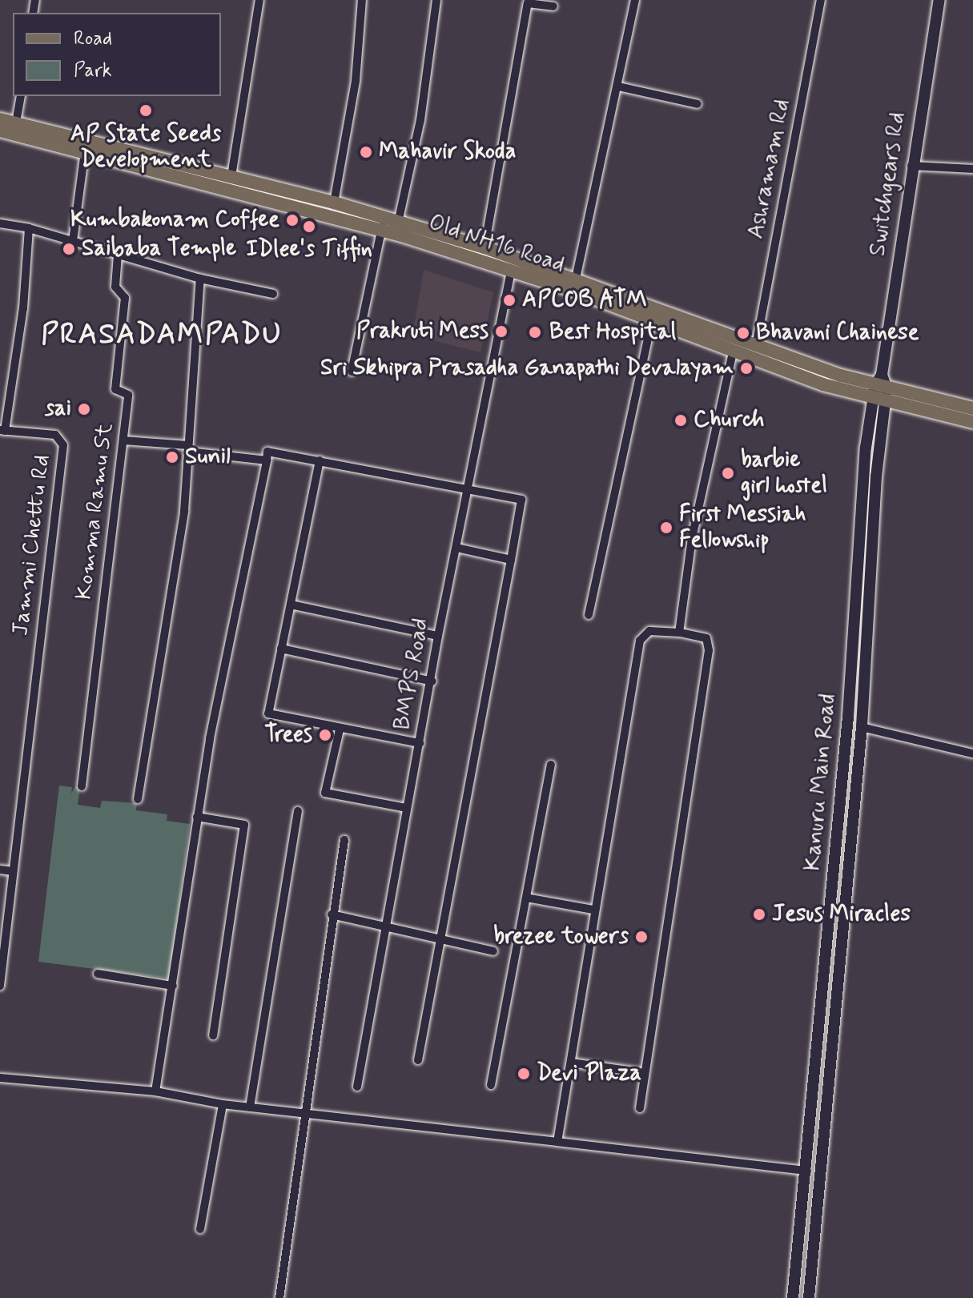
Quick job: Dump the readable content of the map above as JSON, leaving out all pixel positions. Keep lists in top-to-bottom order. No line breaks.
{"streets":{"main road":["Switchgears Rd","Old NH16 Road","Kanuru Main Road"],"street":["Ashramam Rd","Komma Ramu St","Jammi Chettu Rd","BMPS Road"]},"crossings":[["Ashramam Rd","Old NH16 Road"],["Switchgears Rd","Old NH16 Road"],["Switchgears Rd","Kanuru Main Road"],["Old NH16 Road","BMPS Road"],["Old NH16 Road","Kanuru Main Road"]],"districts":["PRASADAMPADU"],"places":["AP State Seeds Development","Mahavir Skoda","Kumbakonam Coffee","IDlee's Tiffin","Saibaba Temple","APCOB ATM","Prakruti Mess","Best Hospital","Bhavani Chainese","Sri Skhipra Prasadha Ganapathi Devalayam","sai","Church","Sunil","barbie girl hostel","First Messiah Fellowship","Trees","Jesus Miracles","brezee towers","Devi Plaza"],"legend":["Road","Park"]}
